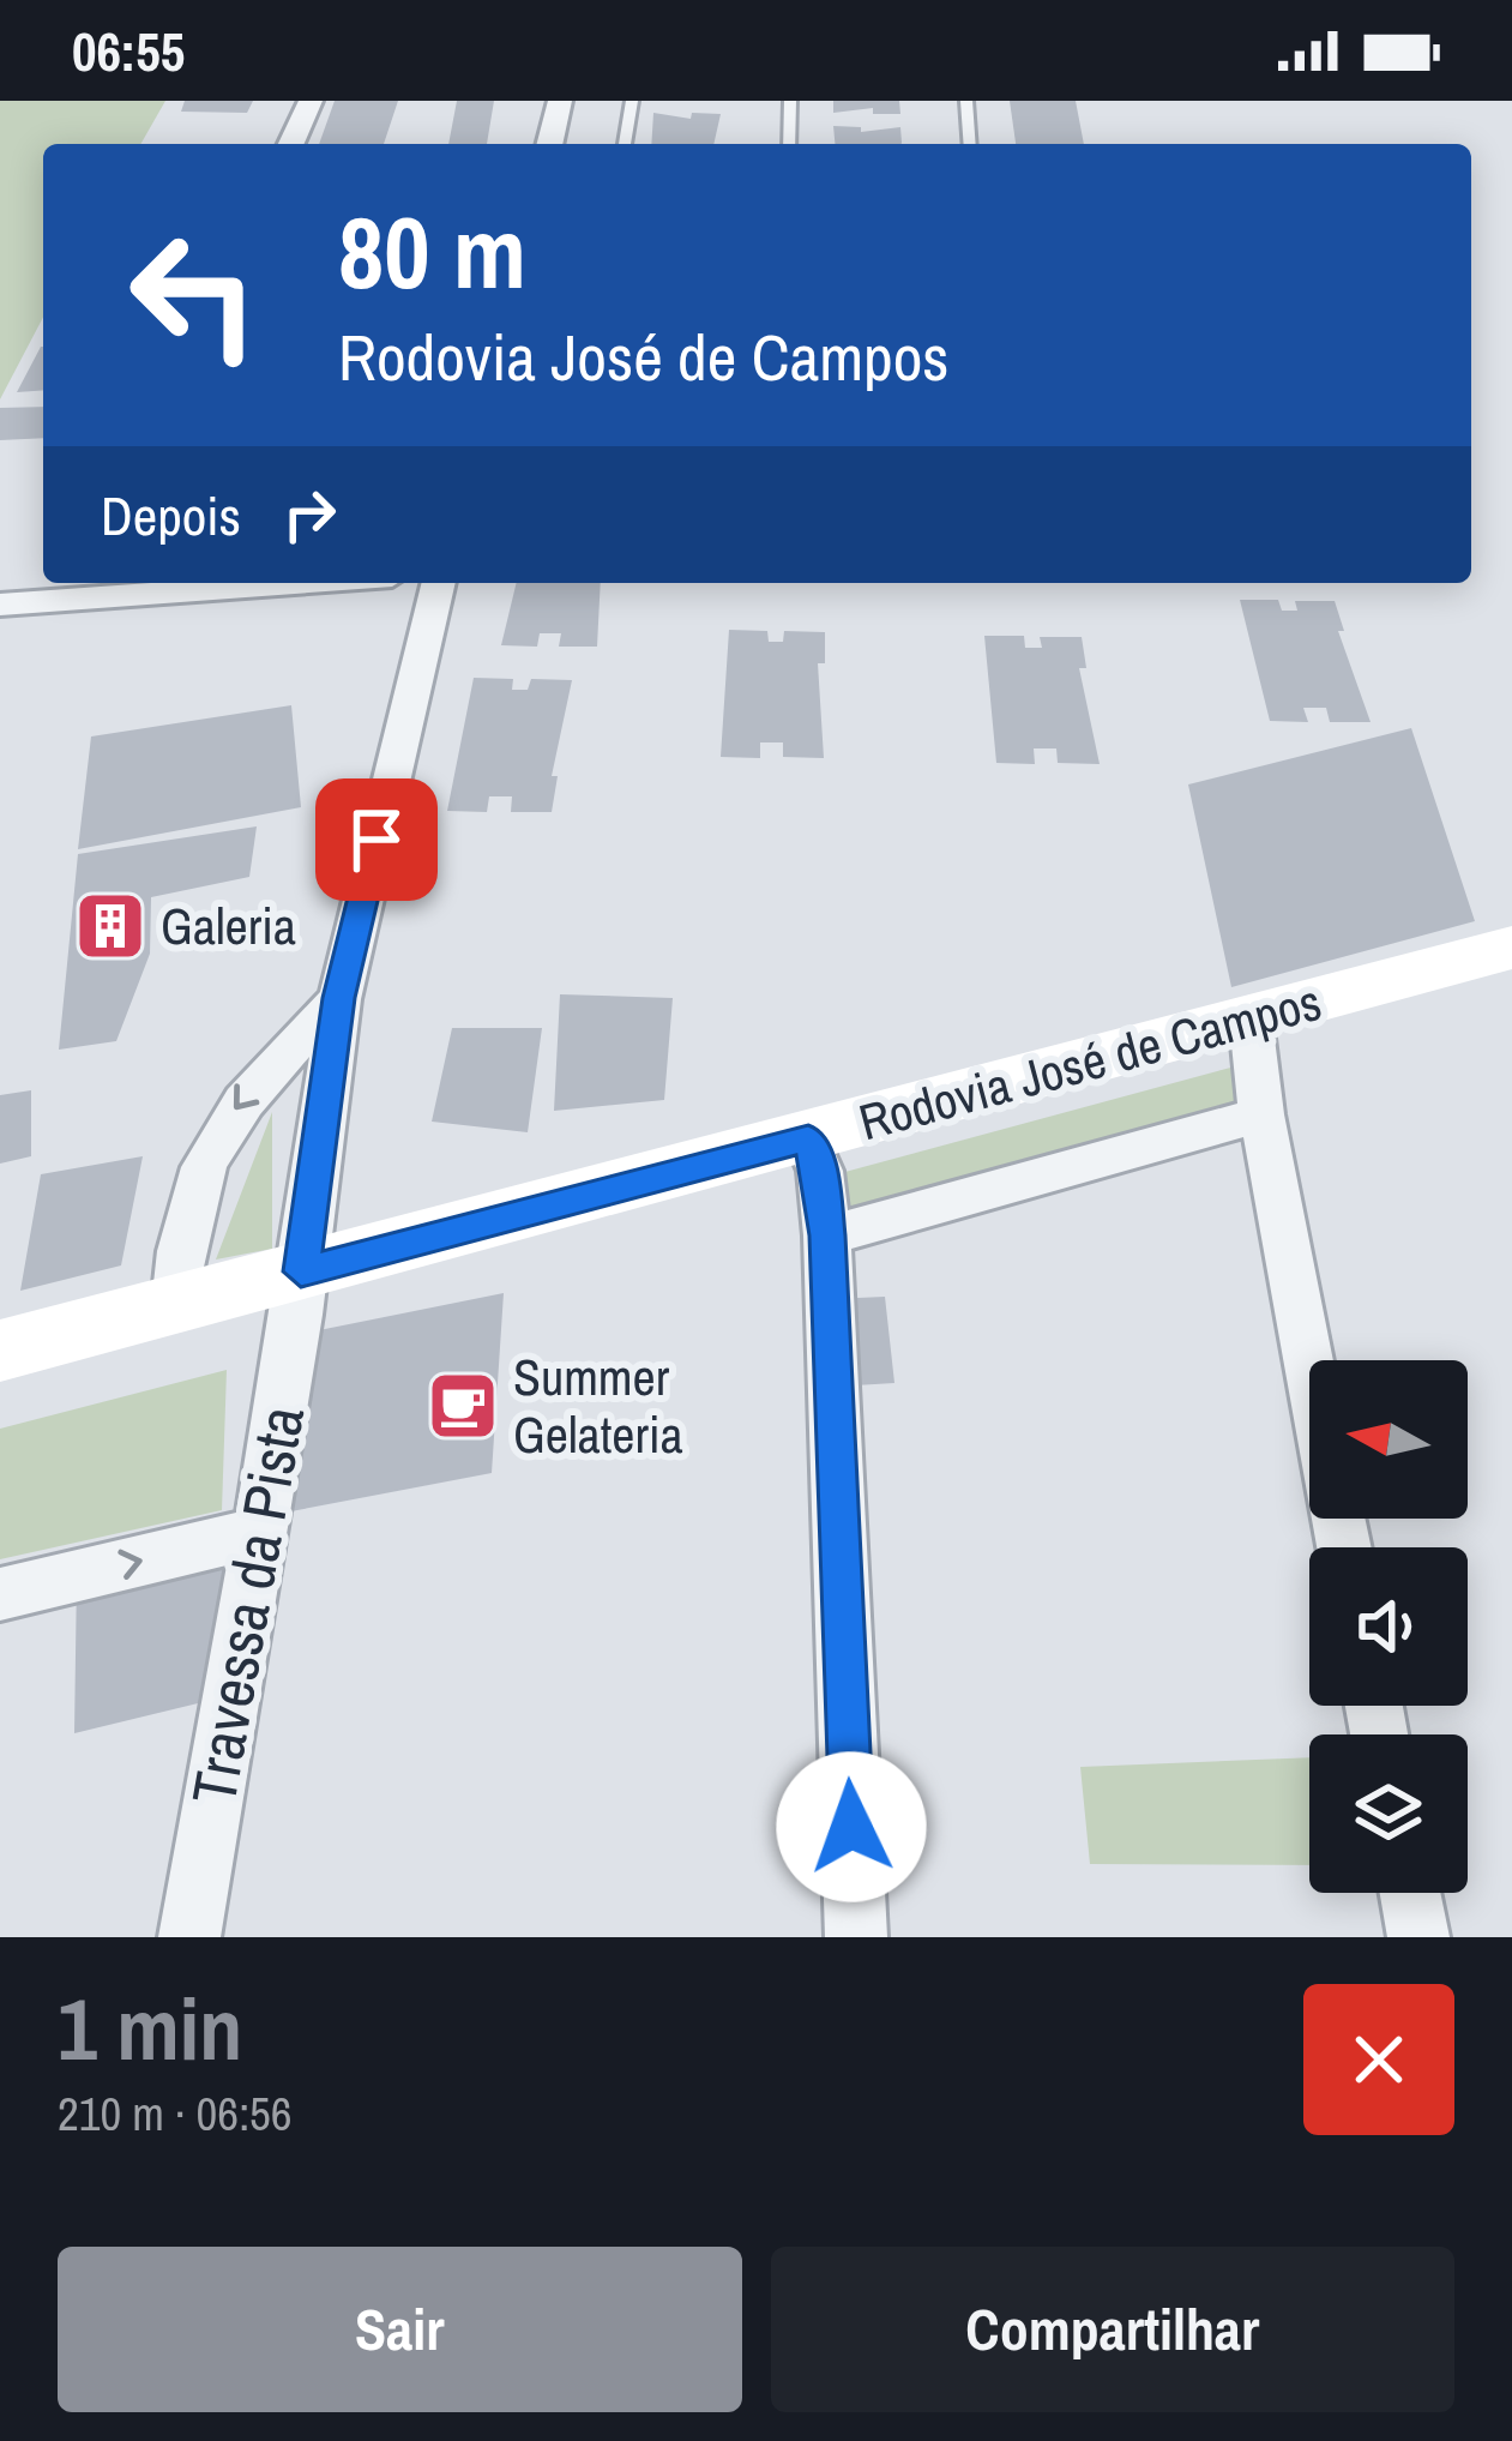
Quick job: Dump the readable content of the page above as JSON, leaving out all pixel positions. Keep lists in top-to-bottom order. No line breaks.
{"streets":{"main road":["Rodovia José de Campos"],"street":["Travessa da Pista"]},"crossings":[["Rodovia José de Campos","Travessa da Pista"]],"places":{"building":["Galeria"],"cafe":["Summer Gelateria"]},"north":"left","page":{"status":"06:55","turn":["80 m","Rodovia José de Campos"],"then":"Depois","heading":["1 min","210 m · 06:56"],"buttons":["Sair","Compartilhar"]}}
